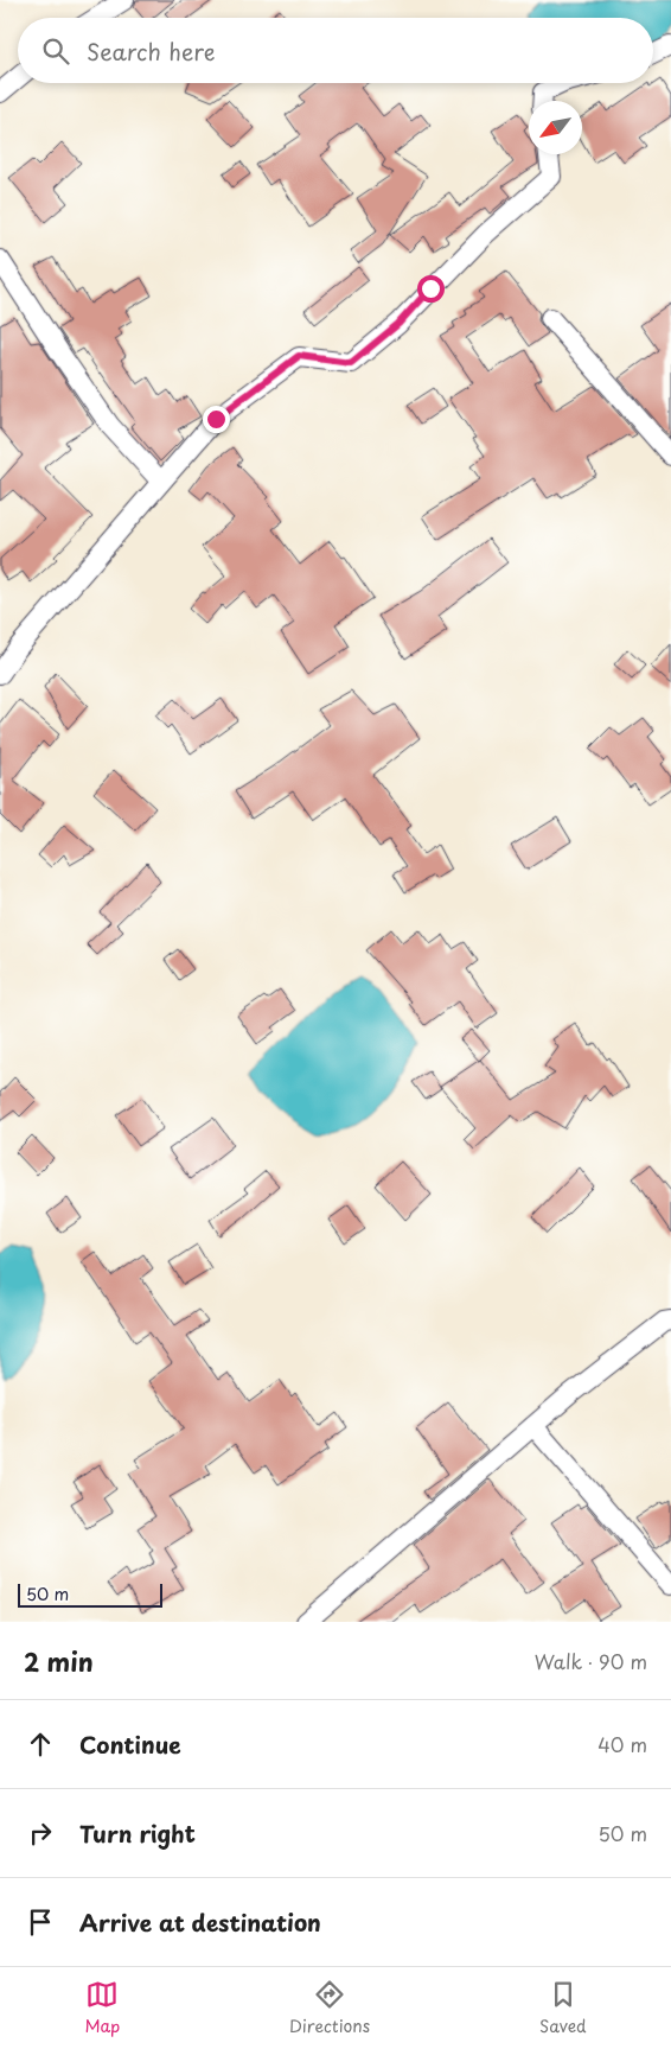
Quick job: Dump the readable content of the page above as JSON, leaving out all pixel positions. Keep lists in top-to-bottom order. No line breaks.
{"scale_bar":"50 m","north":"bottom left","page":{"search":"Search here","scale":"50 m","heading":["2 min","Walk · 90 m"],"list":[["Continue","40 m"],["Turn right","50 m"],"Arrive at destination"],"nav":["Map","Directions","Saved"]}}
